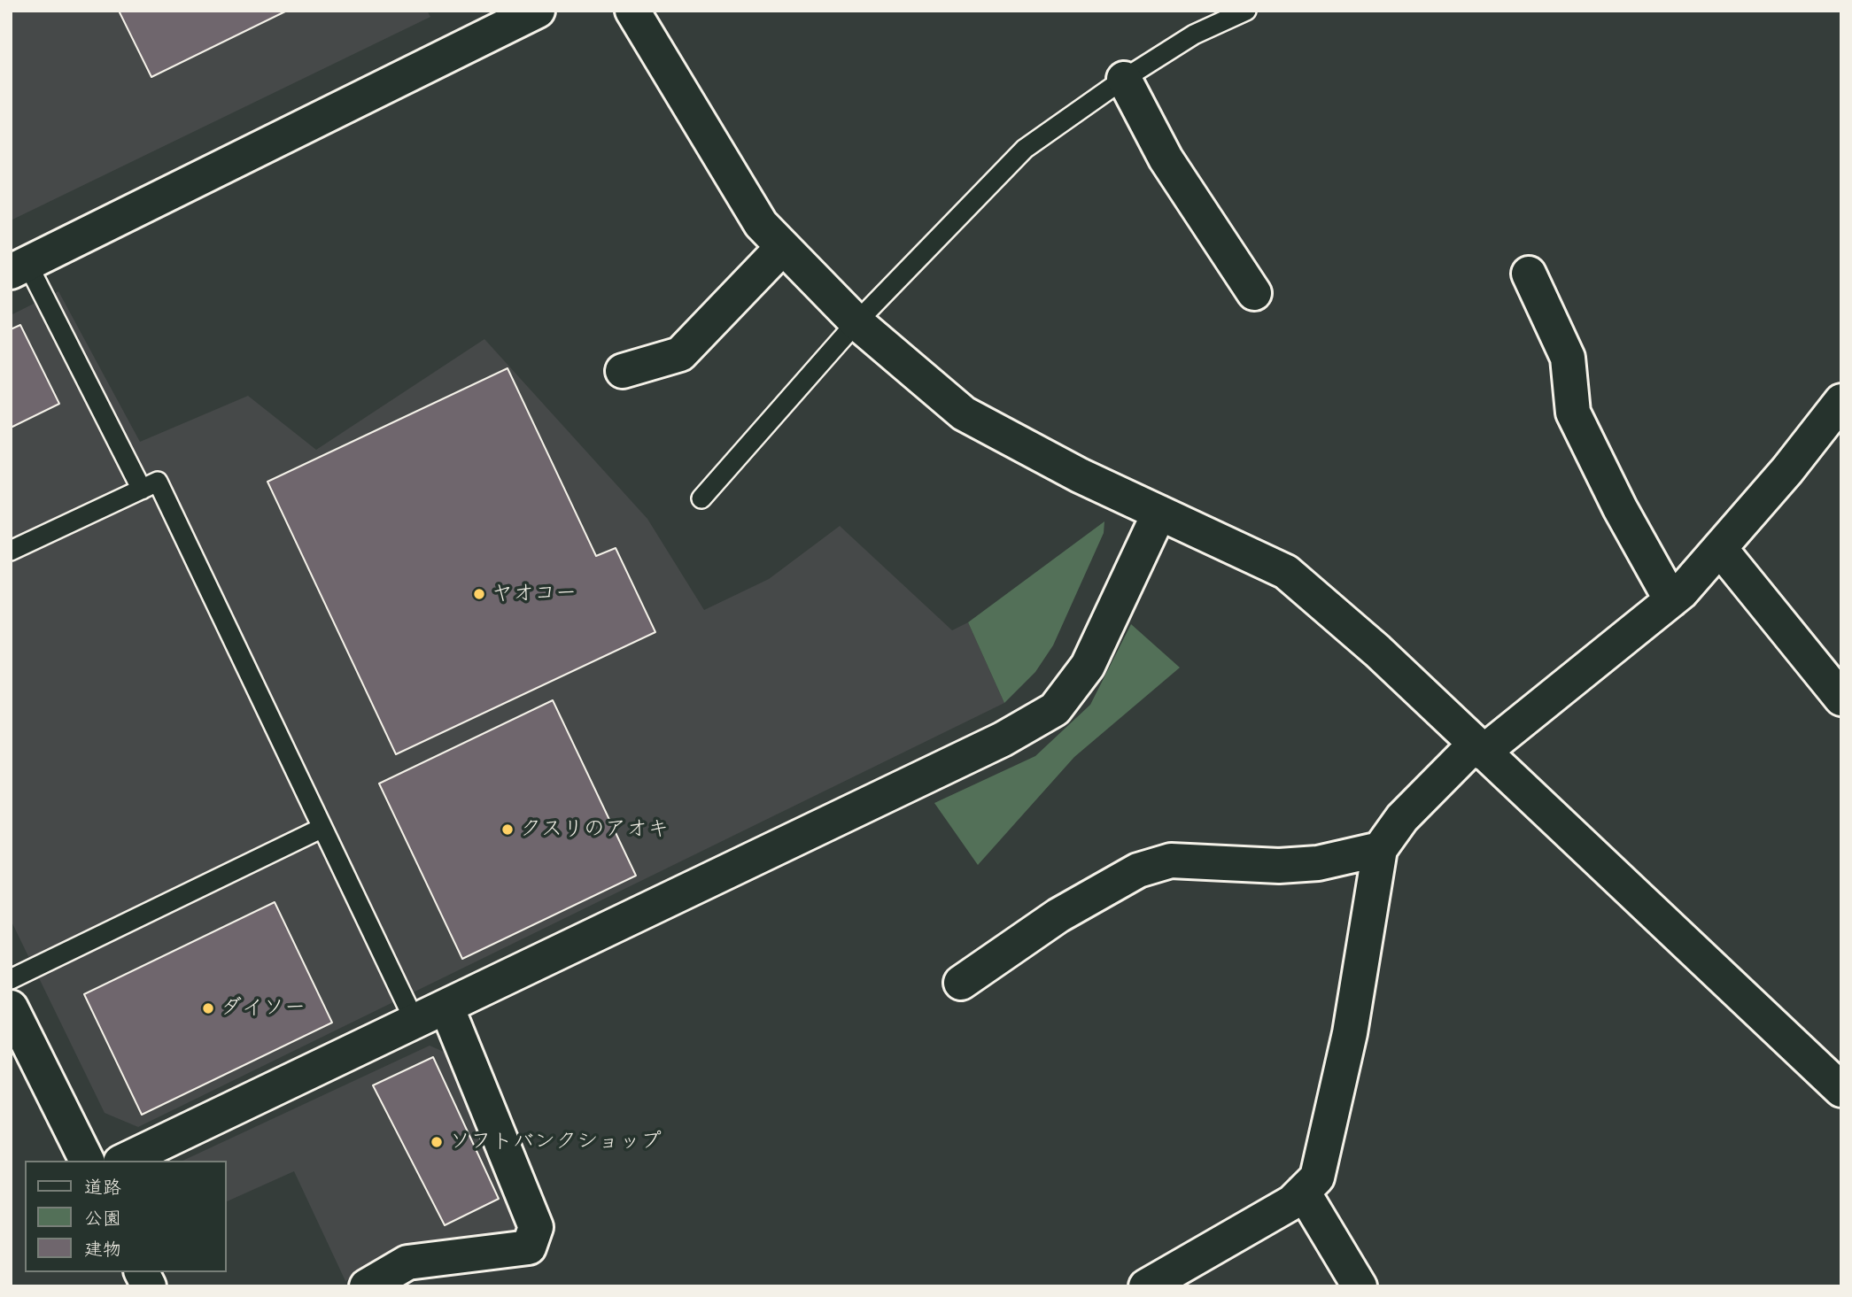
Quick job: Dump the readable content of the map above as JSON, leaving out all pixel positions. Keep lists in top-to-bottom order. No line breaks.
{"places":["ヤオコー","クスリのアオキ","ダイソー","ソフトバンクショップ"],"legend":["道路","公園","建物"]}
